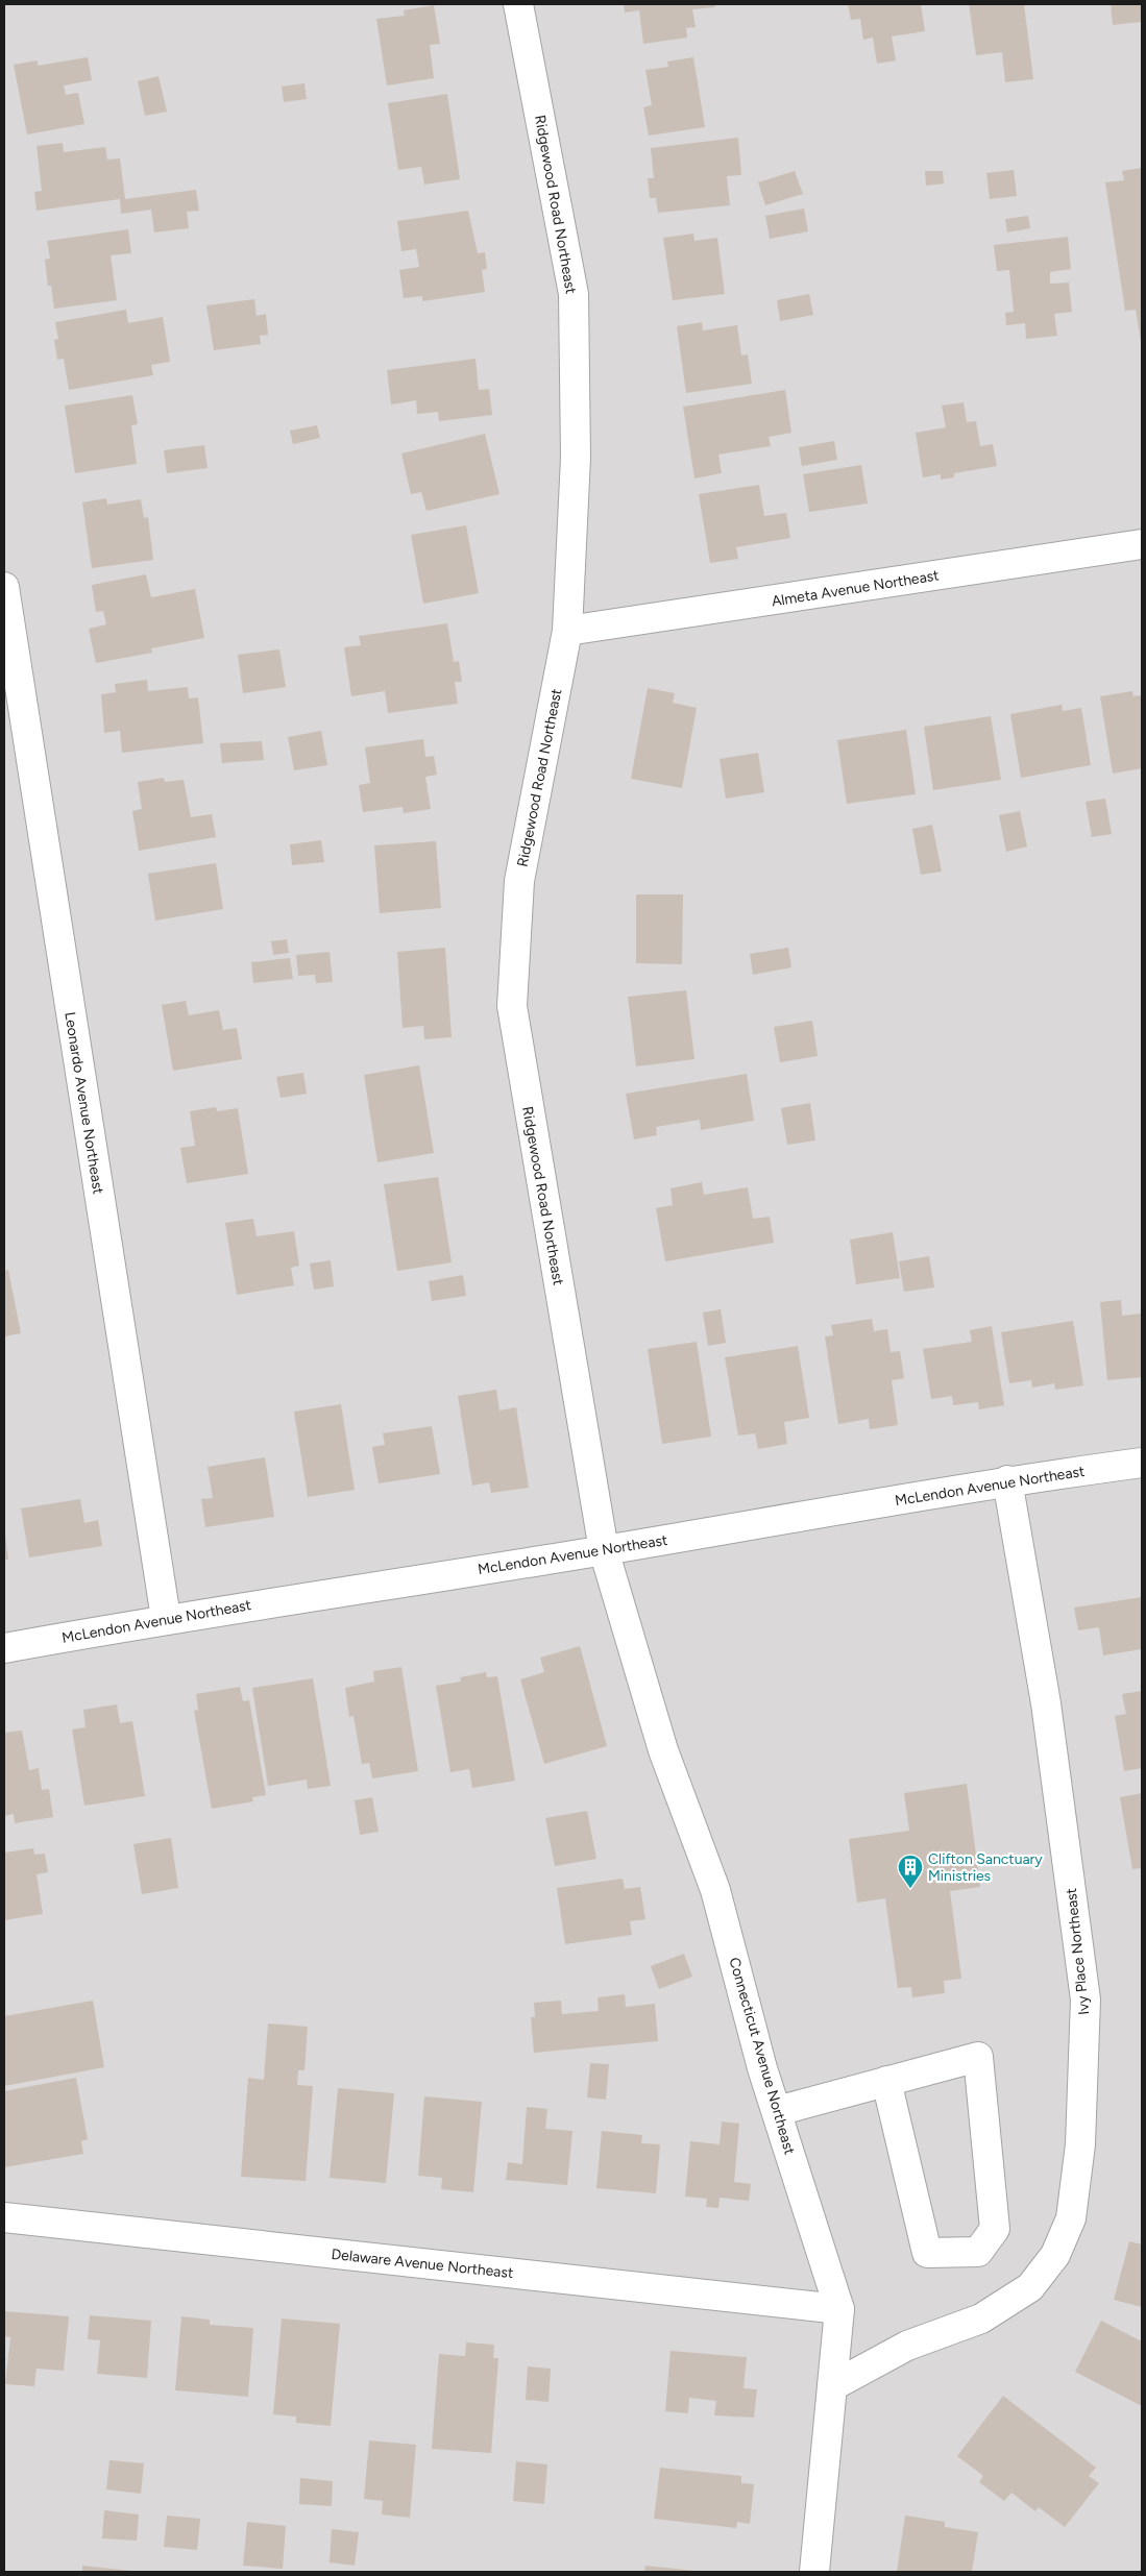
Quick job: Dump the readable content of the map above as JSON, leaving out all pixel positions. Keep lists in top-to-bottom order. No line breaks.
{"streets":{"street":["Ridgewood Road Northeast","Almeta Avenue Northeast","Leonardo Avenue Northeast","McLendon Avenue Northeast","Ivy Place Northeast","Connecticut Avenue Northeast","Delaware Avenue Northeast"]},"crossings":[["Ridgewood Road Northeast","Almeta Avenue Northeast"],["Ridgewood Road Northeast","McLendon Avenue Northeast"],["Ridgewood Road Northeast","Connecticut Avenue Northeast"],["Leonardo Avenue Northeast","McLendon Avenue Northeast"],["McLendon Avenue Northeast","Ivy Place Northeast"],["McLendon Avenue Northeast","Connecticut Avenue Northeast"],["Ivy Place Northeast","Connecticut Avenue Northeast"],["Connecticut Avenue Northeast","Delaware Avenue Northeast"]],"places":{"building":["Clifton Sanctuary Ministries"]}}
